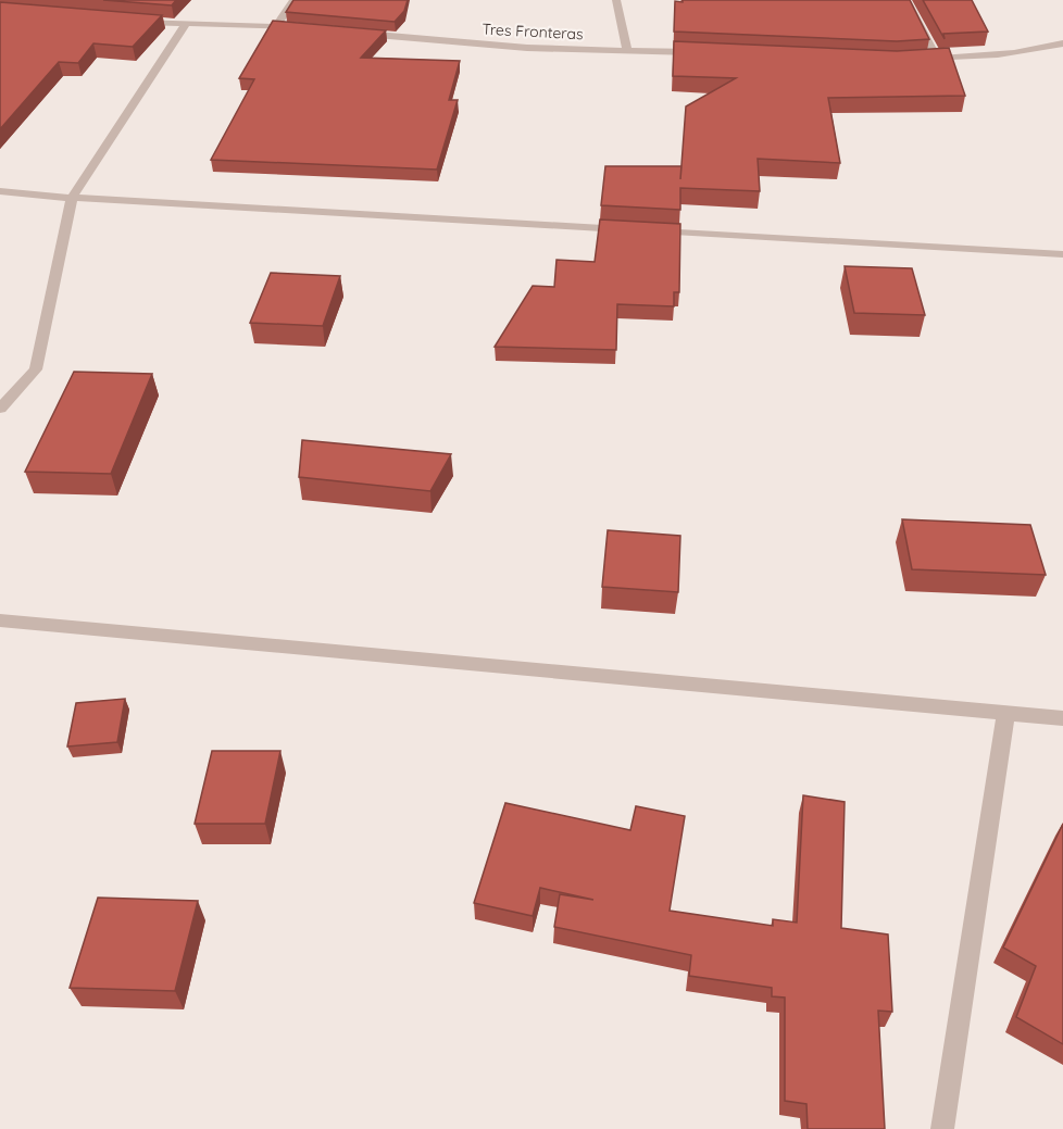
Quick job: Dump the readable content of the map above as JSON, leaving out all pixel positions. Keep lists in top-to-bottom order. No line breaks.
{"streets":{"street":["Tres Fronteras"]}}
